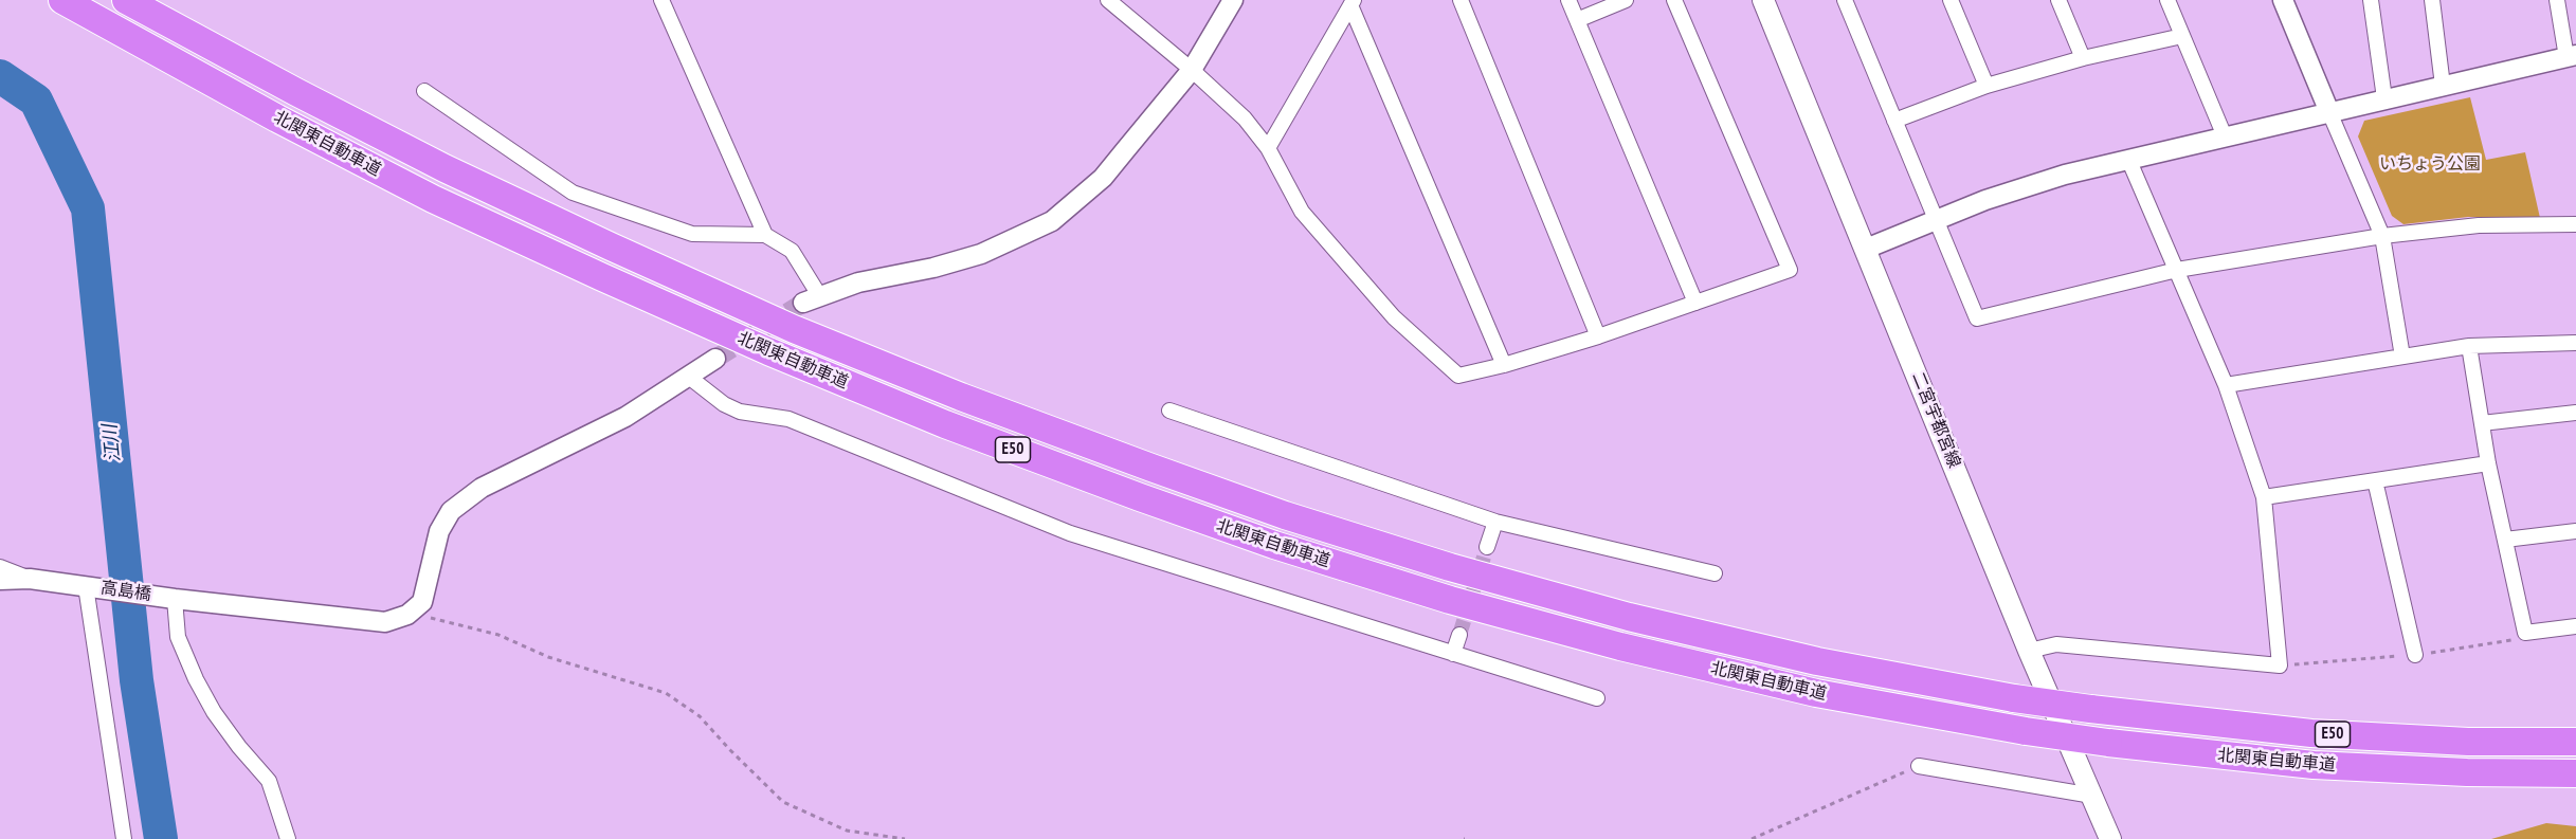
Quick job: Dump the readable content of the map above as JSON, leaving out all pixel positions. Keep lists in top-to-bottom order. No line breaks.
{"streets":{"highway":["北関東自動車道","E50"],"main road":["二宮宇都宮線"],"street":["高島橋"]},"water":["江川"],"parks":["いちょう公園"]}
